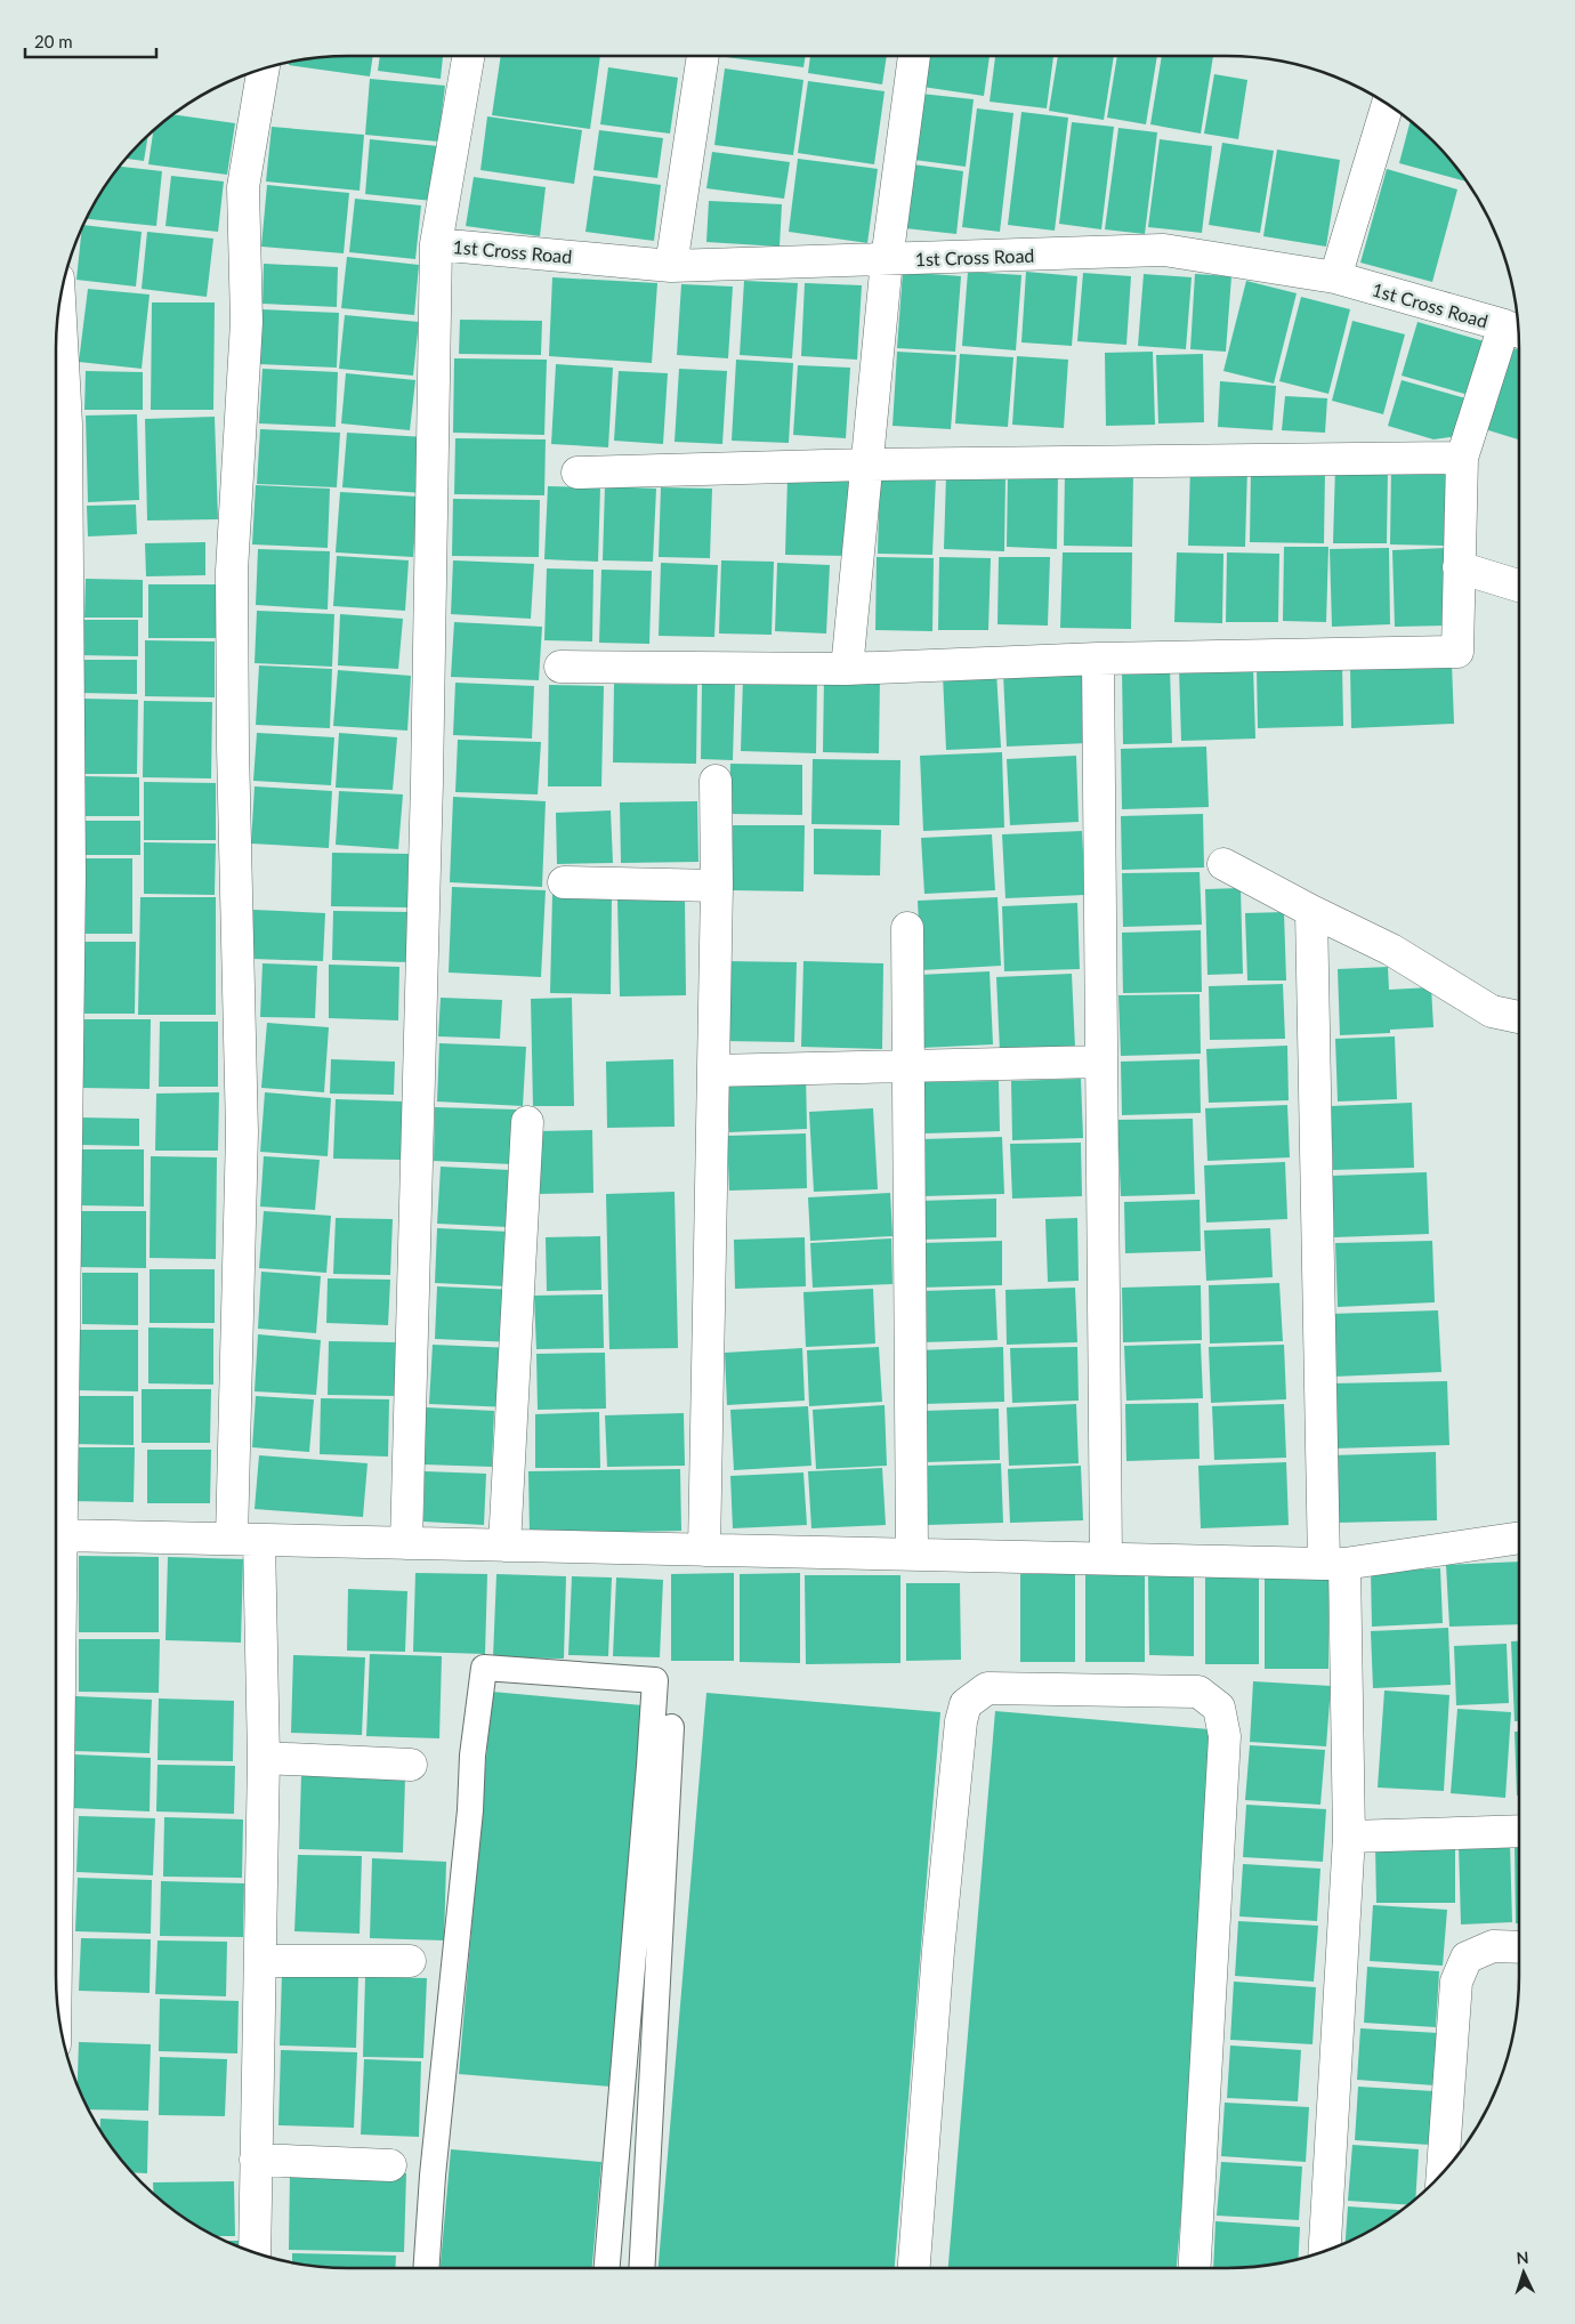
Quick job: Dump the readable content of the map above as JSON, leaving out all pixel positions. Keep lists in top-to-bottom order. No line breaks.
{"streets":{"street":["1st Cross Road"]},"scale_bar":"20 m","north":"top"}
